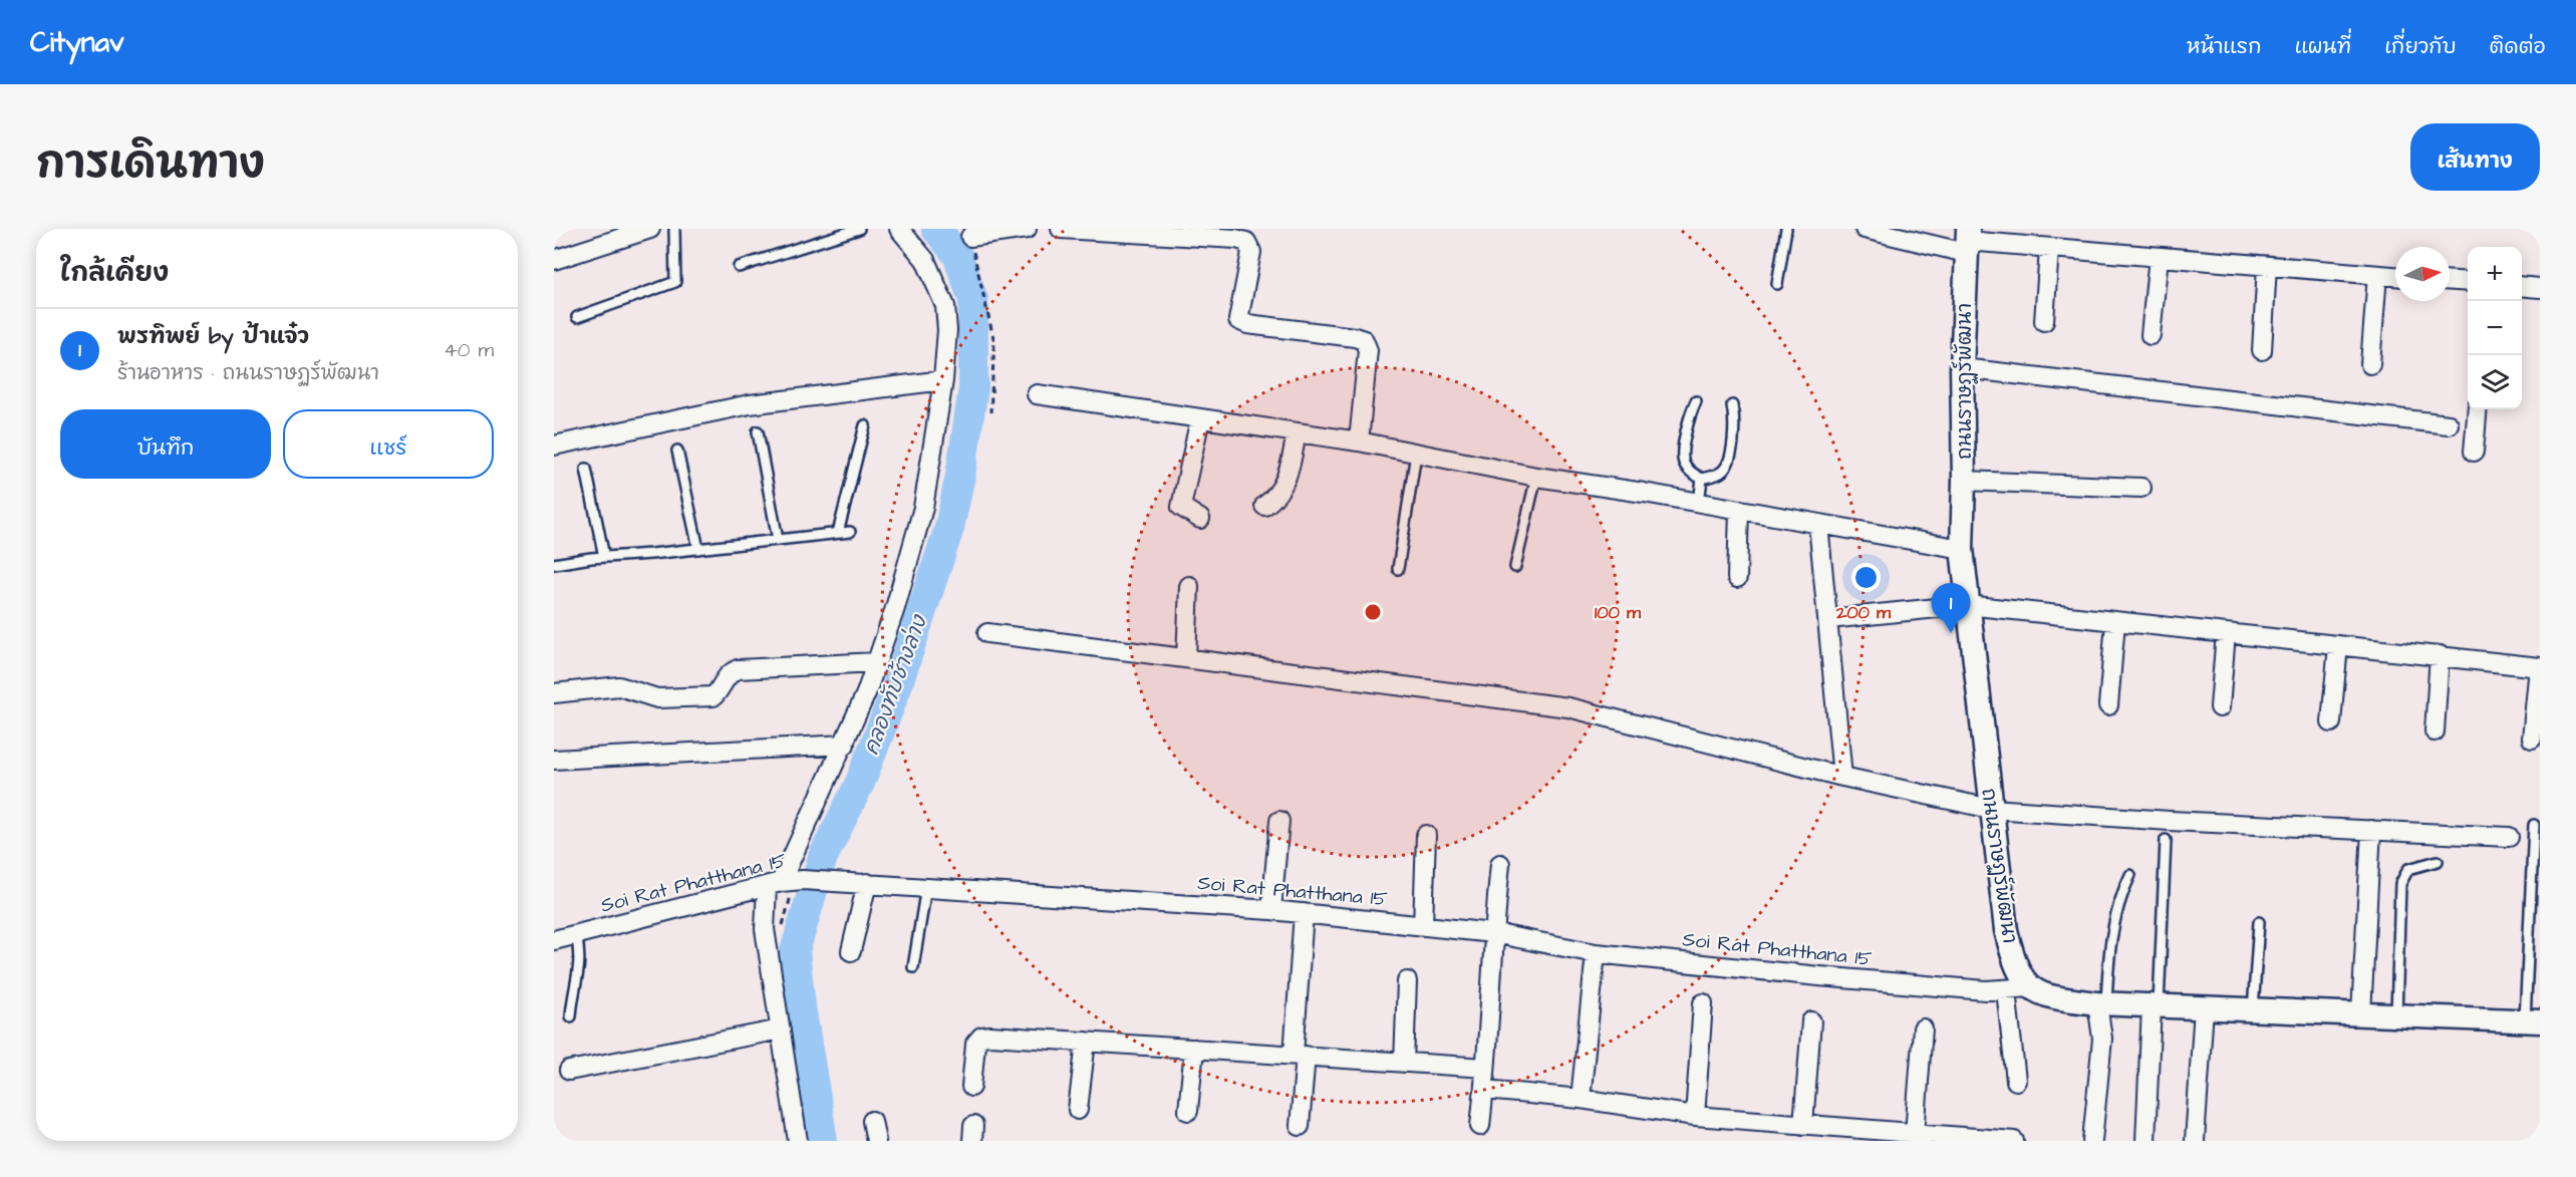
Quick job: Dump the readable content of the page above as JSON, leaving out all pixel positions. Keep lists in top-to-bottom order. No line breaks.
{"streets":{"street":["ถนนราษฏร์พัฒนา","Soi Rat Phatthana 15"]},"crossings":[["ถนนราษฏร์พัฒนา","Soi Rat Phatthana 15"]],"water":["คลองทับช้างล่าง"],"north":"right","page":{"header":"Citynav","nav":["หน้าแรก","แผนที่","เกี่ยวกับ","ติดต่อ"],"title":"การเดินทาง","buttons":["เส้นทาง",["บันทึก","แชร์"]],"heading":"ใกล้เคียง","map_buttons":["+","−"],"list":[{"mark":"1","name":"พรทิพย์ by ป้าแจ๋ว","note":"ร้านอาหาร · ถนนราษฏร์พัฒนา","value":"40 m"}],"pins":"1"},"rings":["100 m","200 m"]}
